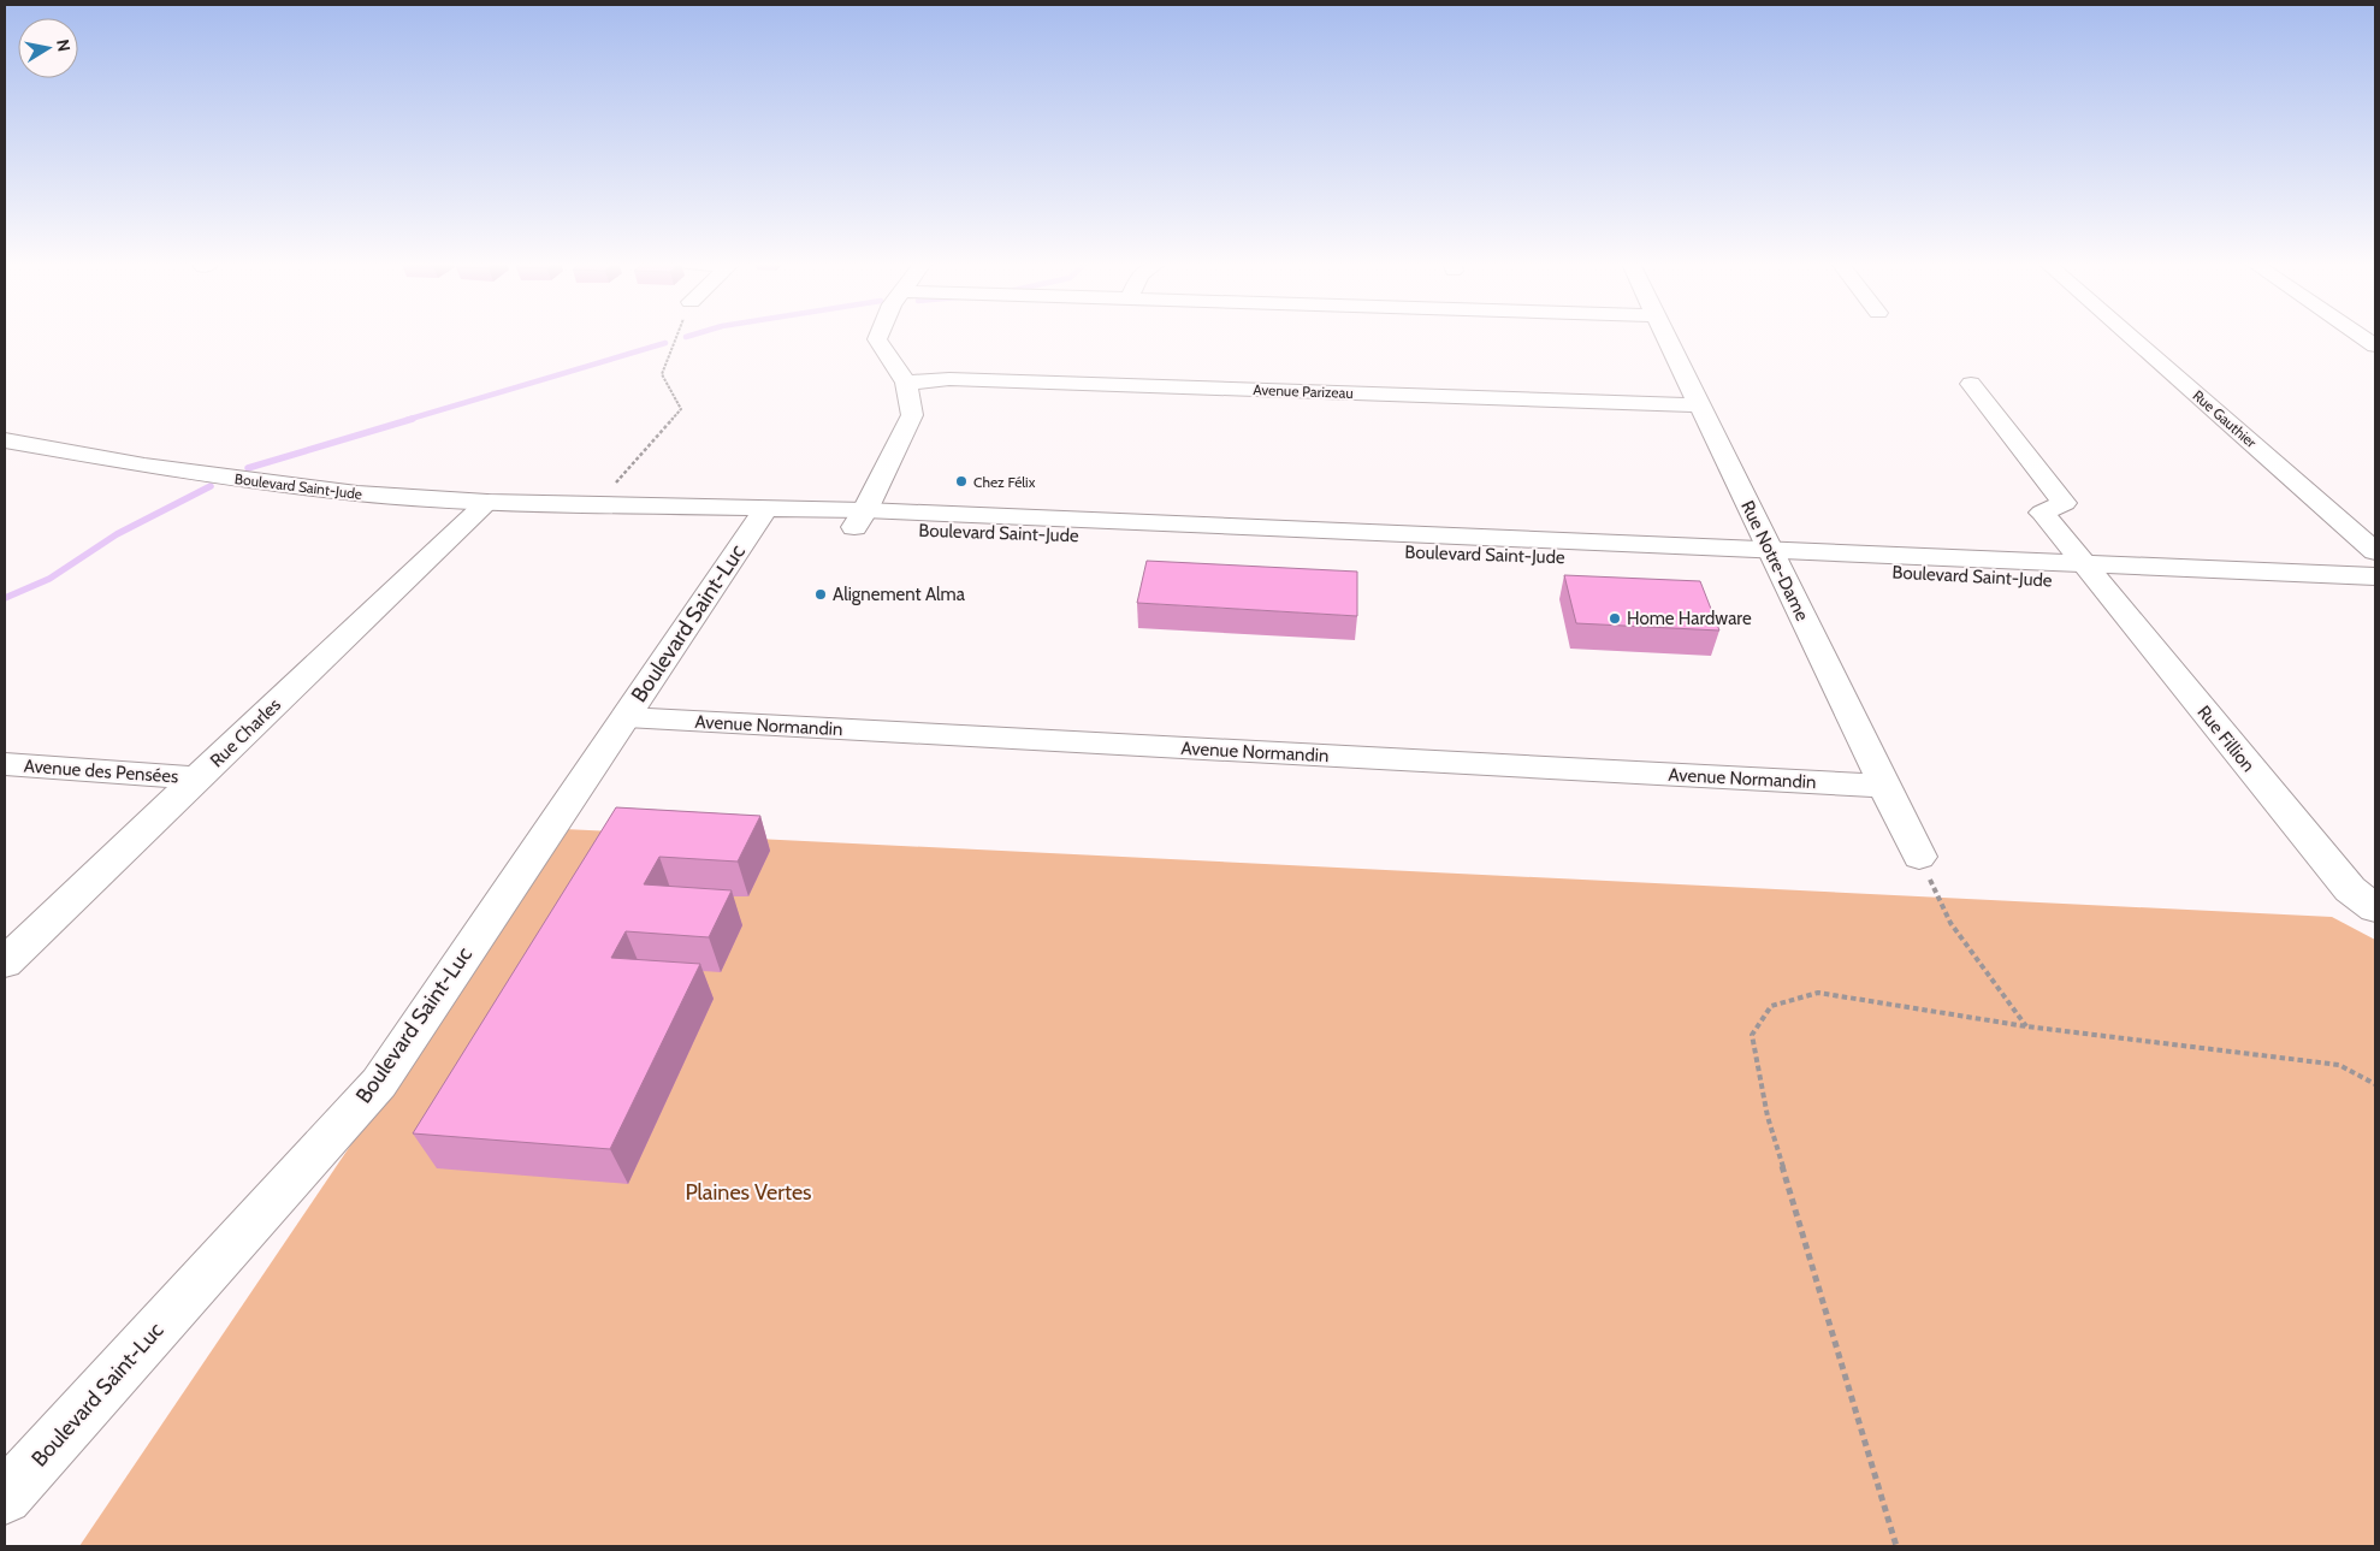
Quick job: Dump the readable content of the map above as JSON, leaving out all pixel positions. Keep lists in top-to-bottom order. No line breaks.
{"streets":{"street":["Avenue Parizeau","Rue Gauthier","Boulevard Saint-Jude","Rue Notre-Dame","Boulevard Saint-Luc","Avenue Normandin","Rue Charles","Rue Fillion","Avenue des Pensées"]},"crossings":[["Avenue Parizeau","Rue Notre-Dame"],["Boulevard Saint-Jude","Rue Notre-Dame"],["Boulevard Saint-Jude","Boulevard Saint-Luc"],["Boulevard Saint-Jude","Rue Charles"],["Boulevard Saint-Jude","Rue Fillion"],["Rue Notre-Dame","Avenue Normandin"],["Boulevard Saint-Luc","Avenue Normandin"],["Rue Charles","Avenue des Pensées"]],"parks":["Plaines Vertes"],"places":["Chez Félix","Alignement Alma","Home Hardware"],"north":"right"}
